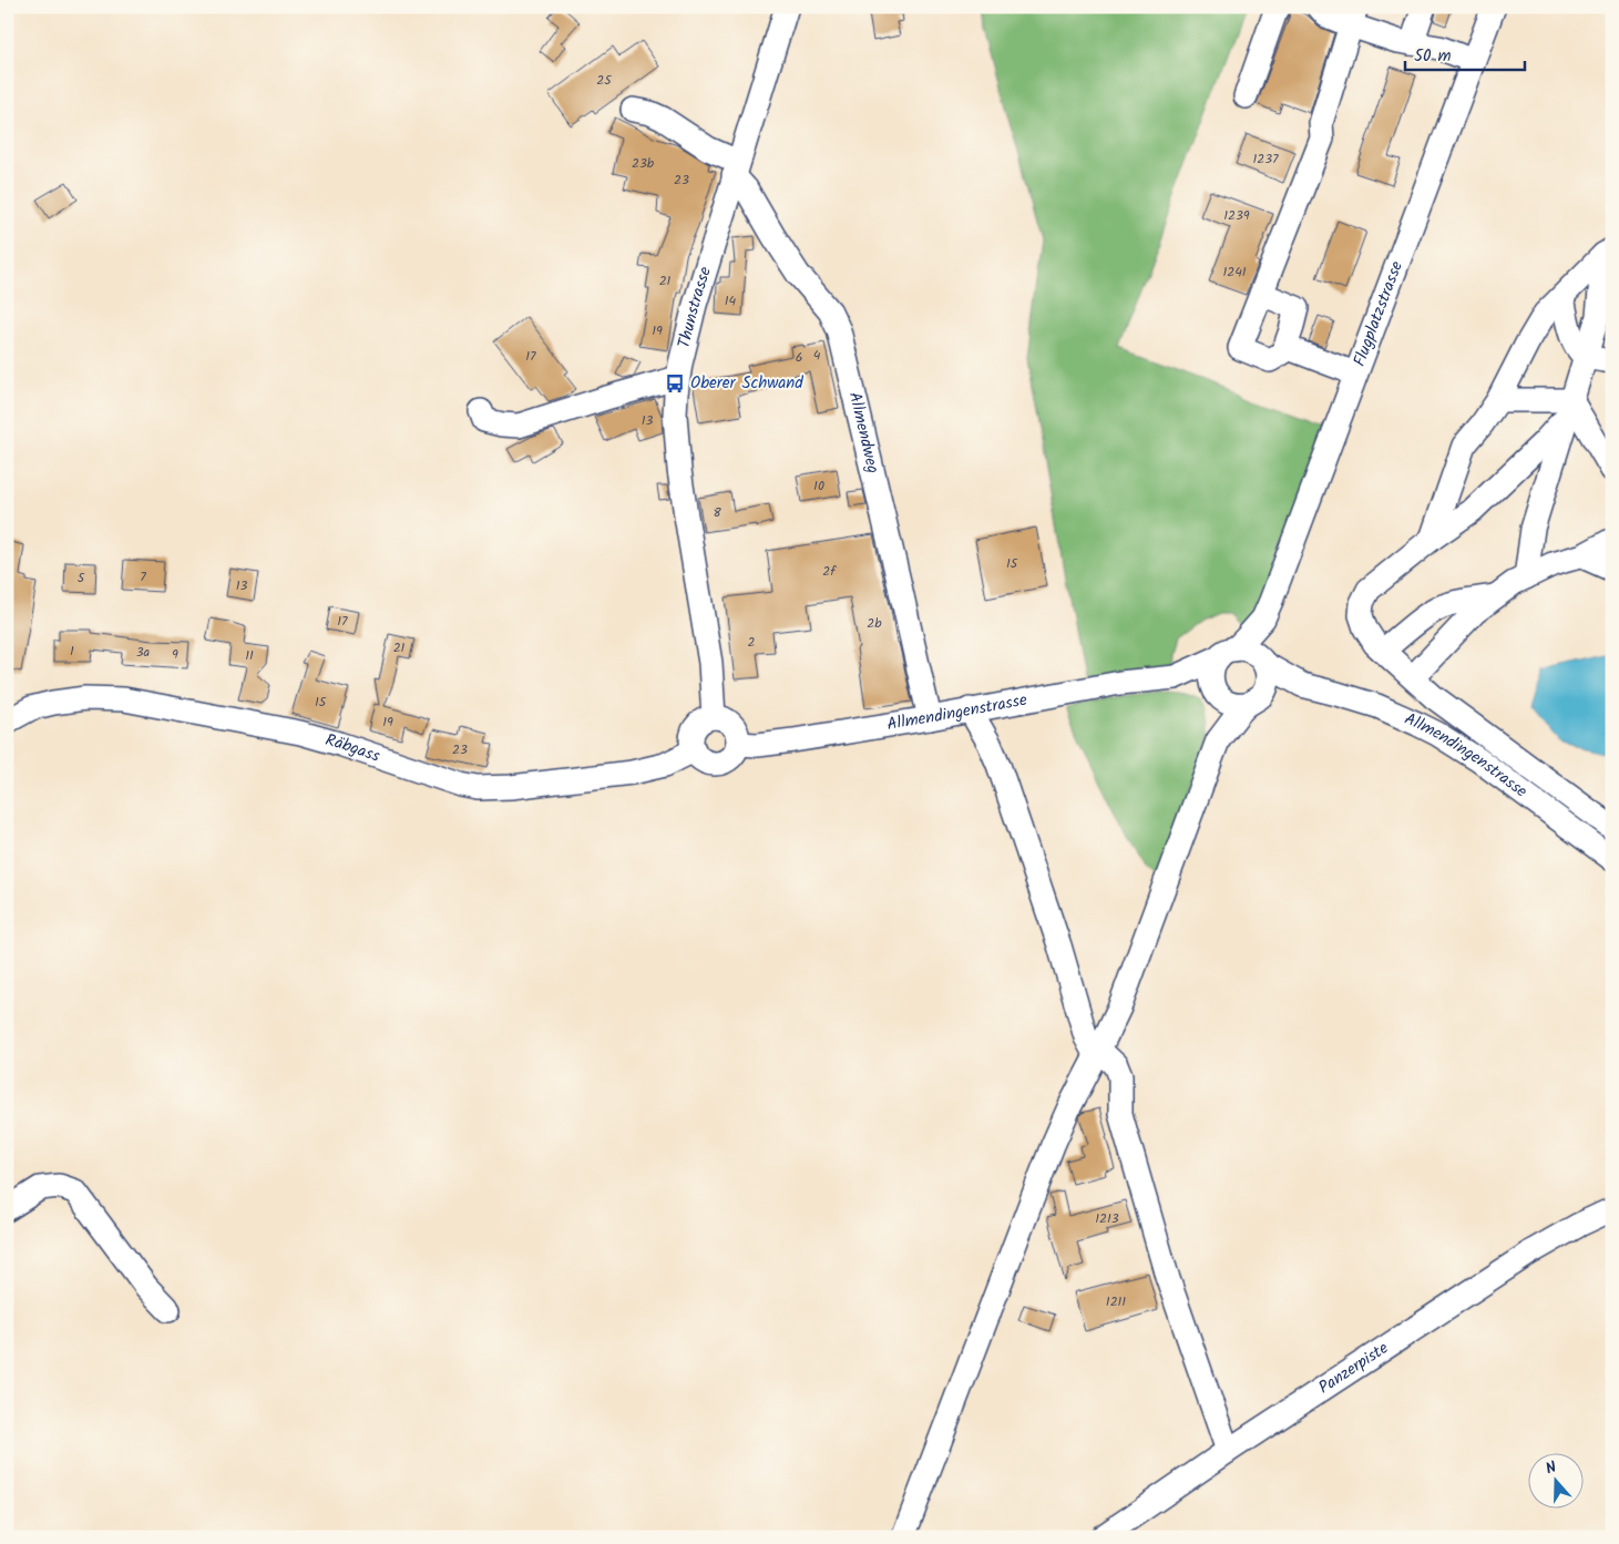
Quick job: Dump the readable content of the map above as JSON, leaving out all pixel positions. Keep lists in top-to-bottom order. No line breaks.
{"streets":{"street":["Thunstrasse","Flugplatzstrasse","Allmendweg","Allmendingenstrasse","Räbgass","Panzerpiste"]},"crossings":[["Thunstrasse","Allmendweg"],["Thunstrasse","Allmendingenstrasse"],["Thunstrasse","Räbgass"],["Flugplatzstrasse","Allmendingenstrasse"],["Allmendweg","Allmendingenstrasse"],["Allmendingenstrasse","Räbgass"]],"places":{"bus stop":["Oberer Schwand"]},"house_numbers":["25","1237","23b","23","1239","1241","21","14","19","4","17","6","13","10","8","15","2f","7","5","13","17","2b","2","21","1","3a","9","11","15","19","23","1213","1211"],"scale_bar":"50 m","north":"top"}
